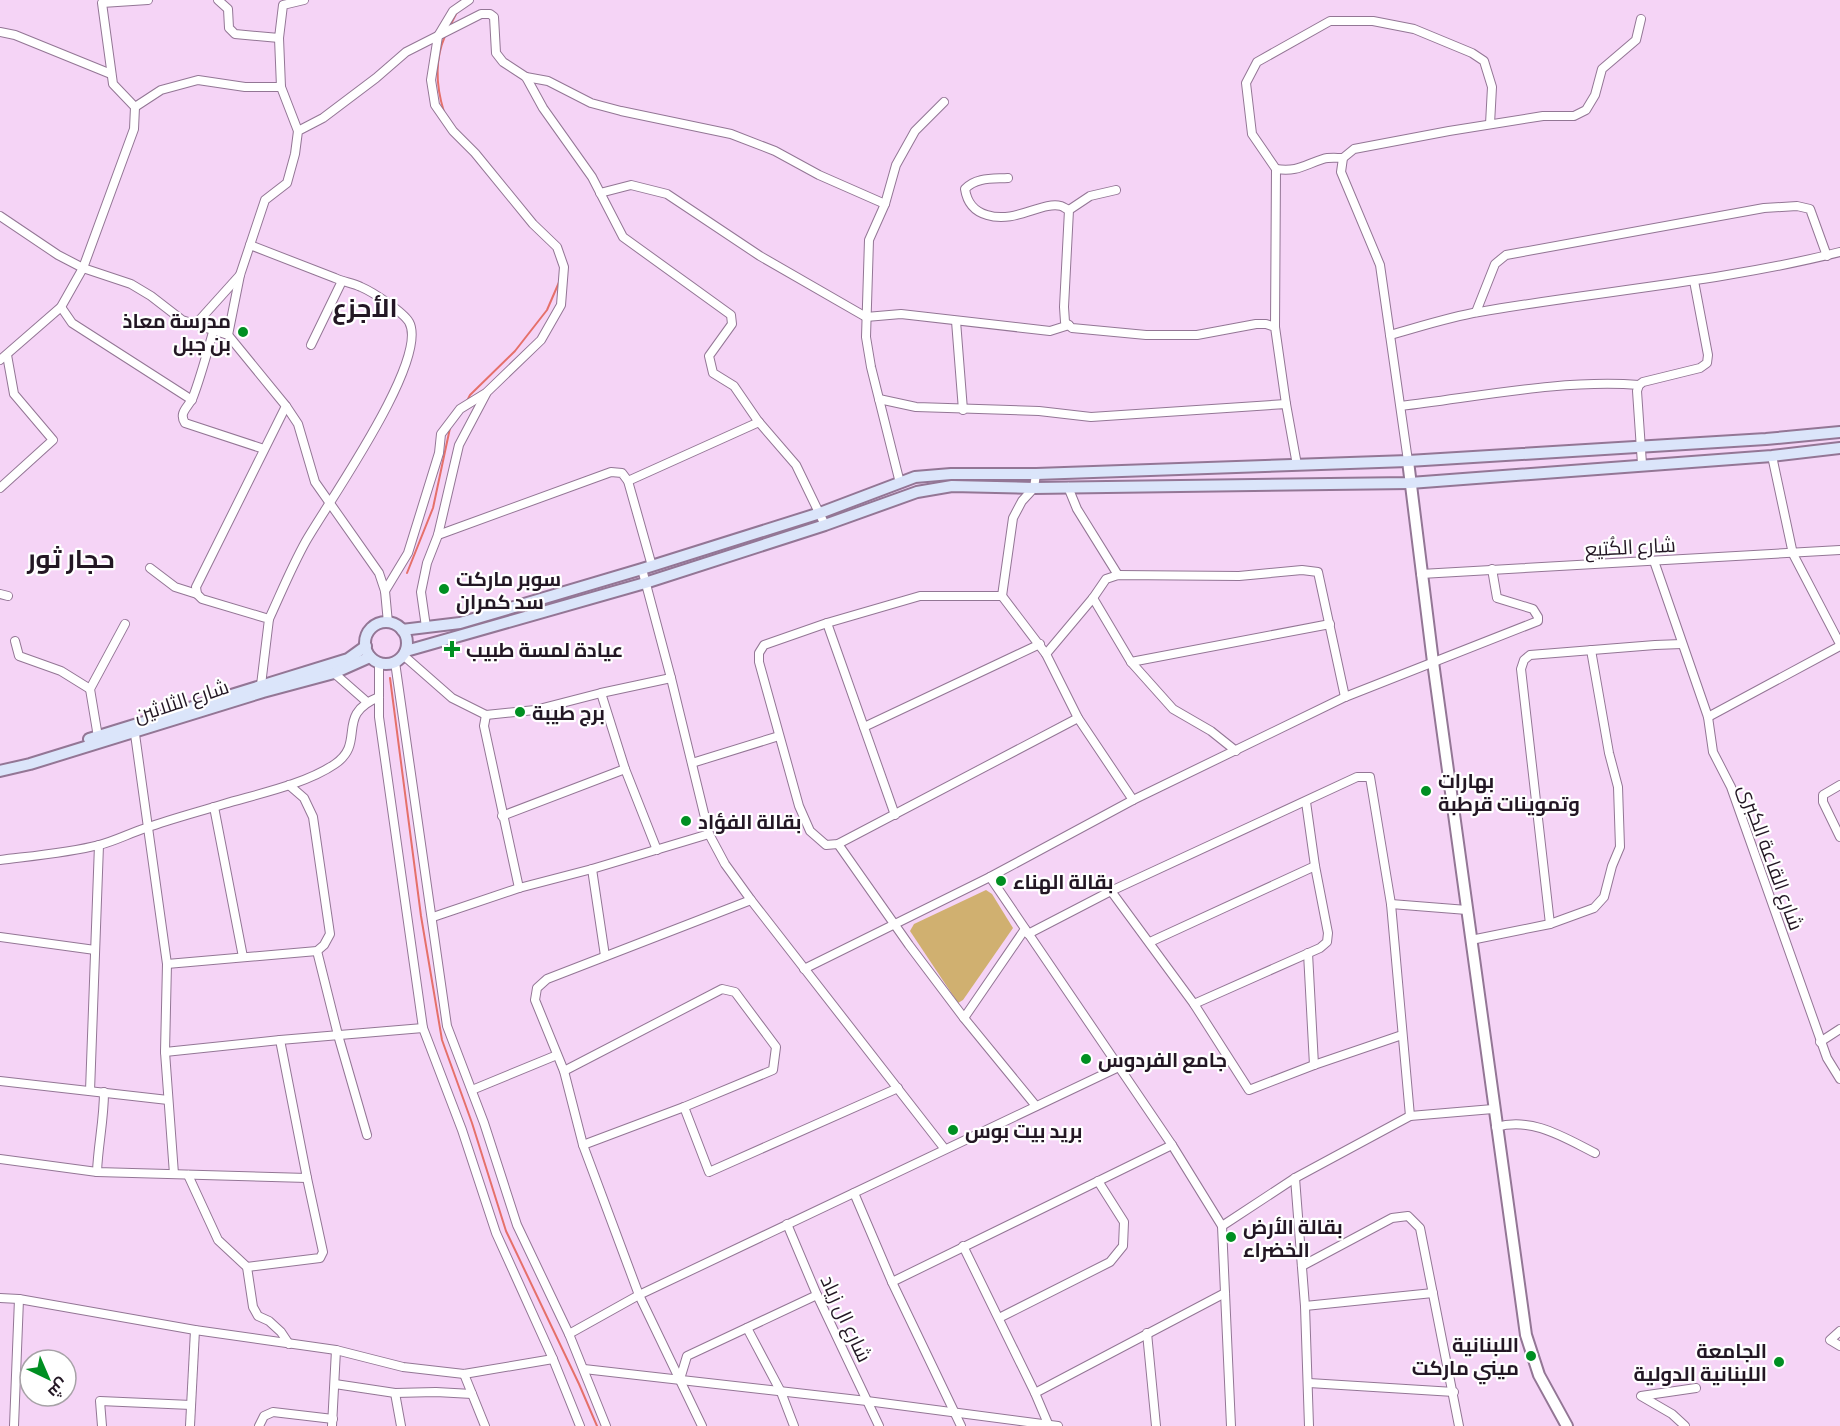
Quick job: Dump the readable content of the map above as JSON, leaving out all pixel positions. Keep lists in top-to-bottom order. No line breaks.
{"streets":{"main road":["شارع الثلاثين"],"street":["شارع الكُتيع","شارع القاعة الكبرى","شارع ال زياد"]},"crossings":[["شارع الكُتيع","شارع القاعة الكبرى"]],"districts":["الأجزع","حجار ثور"],"places":{"other":["مدرسة معاذ بن جبل","سوبر ماركت سد كمران","برج طيبة","بهارات وتموينات قرطبة","بقالة الفؤاد","بقالة الهناء","جامع الفردوس","بريد بيت بوس","بقالة الأرض الخضراء","اللبنانية ميني ماركت","الجامعة اللبنانية الدولية"],"health":["عيادة لمسة طبيب"]},"north":"bottom right"}
